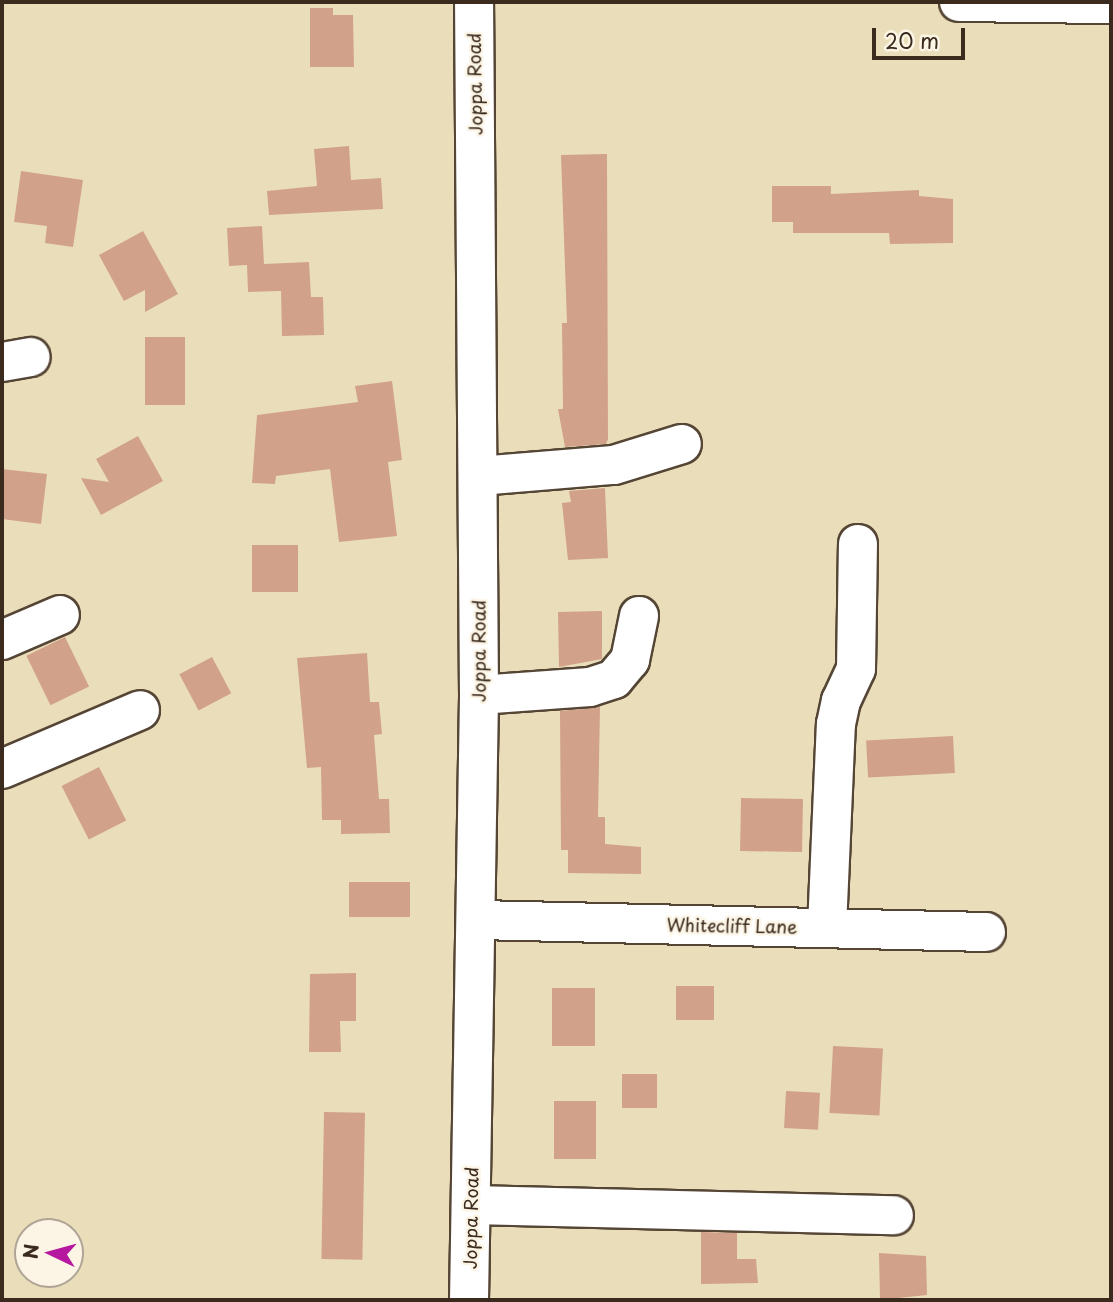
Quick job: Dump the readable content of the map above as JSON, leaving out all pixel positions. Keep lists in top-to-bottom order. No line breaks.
{"streets":{"main road":["Joppa Road","Whitecliff Lane"]},"crossings":[["Joppa Road","Whitecliff Lane"]],"scale_bar":"20 m","north":"left"}
